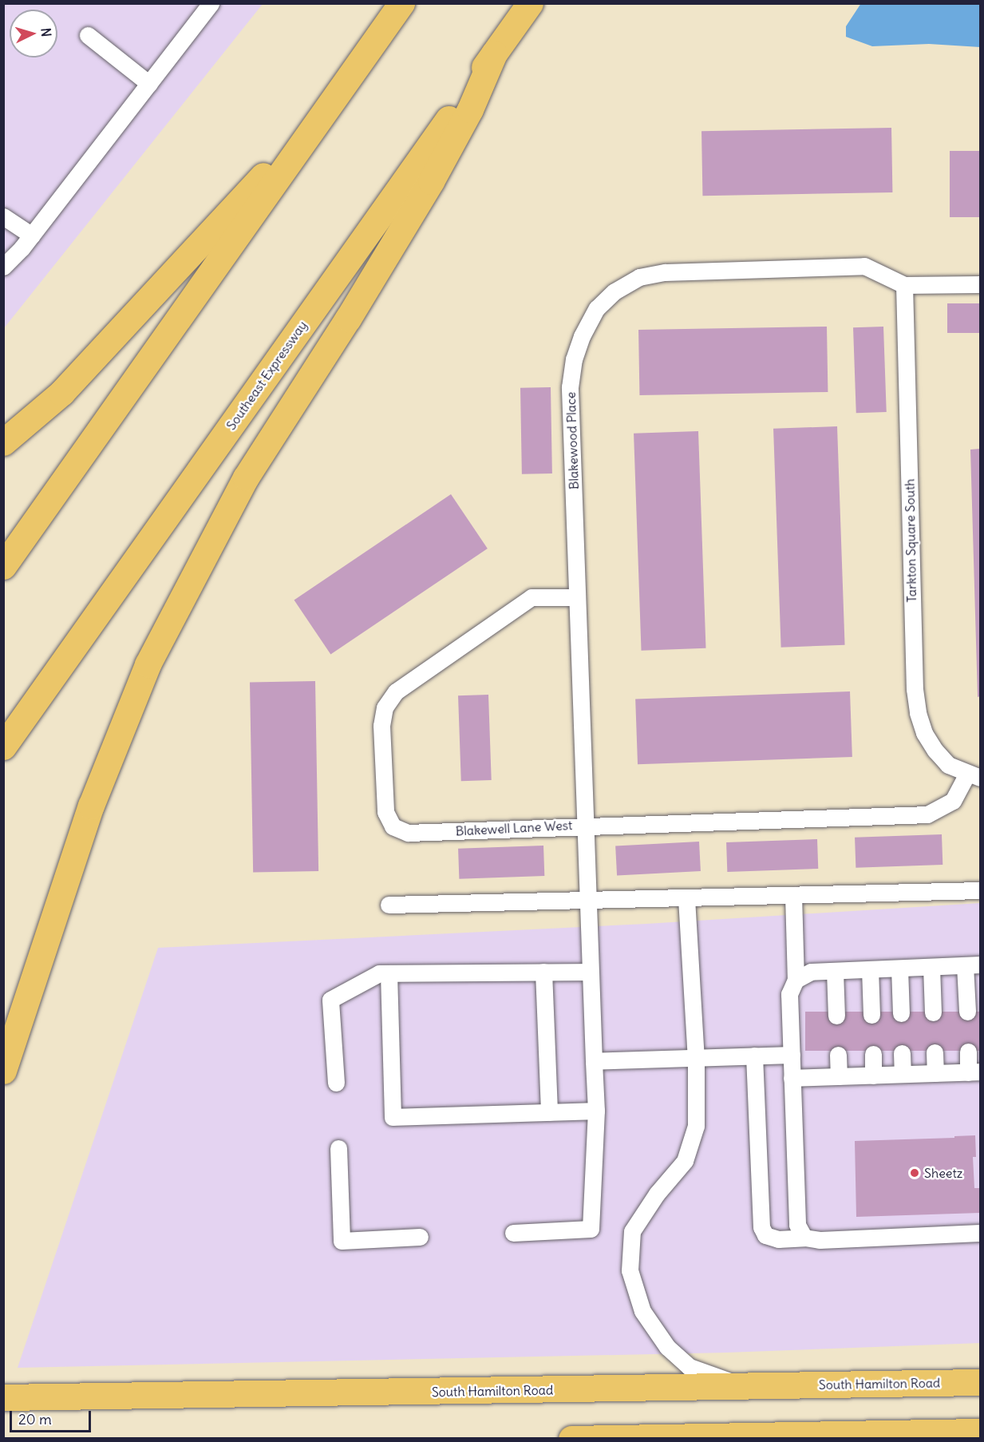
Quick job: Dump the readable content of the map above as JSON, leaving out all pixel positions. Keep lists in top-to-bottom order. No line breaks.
{"streets":{"main road":["Southeast Expressway","South Hamilton Road"],"lane":["Blakewood Place","Tarkton Square South","Blakewell Lane West"]},"crossings":[["Blakewood Place","Tarkton Square South"],["Blakewood Place","Blakewell Lane West"],["Tarkton Square South","Blakewell Lane West"]],"places":["Sheetz"],"scale_bar":"20 m","north":"right"}
